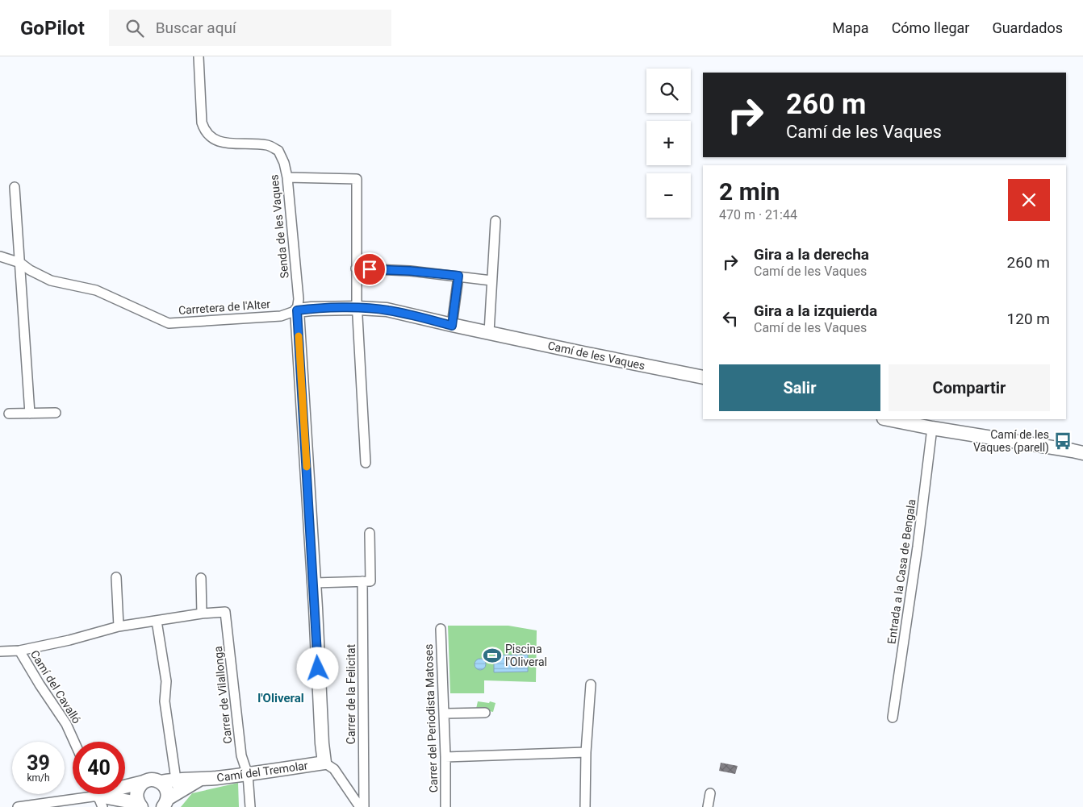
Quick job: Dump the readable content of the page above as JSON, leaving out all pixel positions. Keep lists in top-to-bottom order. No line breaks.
{"streets":{"street":["Senda de les Vaques","Carretera de l'Alter","Camí de les Vaques","Entrada a la Casa de Bengala","Camí del Cavalló","Carrer de la Felicitat","Carrer de Vilallonga","Carrer del Periodista Matoses","Camí del Tremolar"]},"crossings":[["Senda de les Vaques","Carretera de l'Alter"],["Senda de les Vaques","Camí de les Vaques"],["Carretera de l'Alter","Camí de les Vaques"],["Carrer de Vilallonga","Camí del Tremolar"]],"districts":["l'Oliveral"],"places":{"bus stop":["Camí de les Vaques (parell)"],"sports":["Piscina l'Oliveral"]},"page":{"header":"GoPilot","search":"Buscar aquí","nav":["Mapa","Cómo llegar","Guardados"],"map_buttons":["+","−"],"turn":["260 m","Camí de les Vaques"],"heading":["2 min","470 m · 21:44"],"list":[{"name":"Gira a la derecha","note":"Camí de les Vaques","value":"260 m"},{"name":"Gira a la izquierda","note":"Camí de les Vaques","value":"120 m"}],"buttons":["Salir","Compartir"],"speed":"39 km/h","limit":"40"}}
